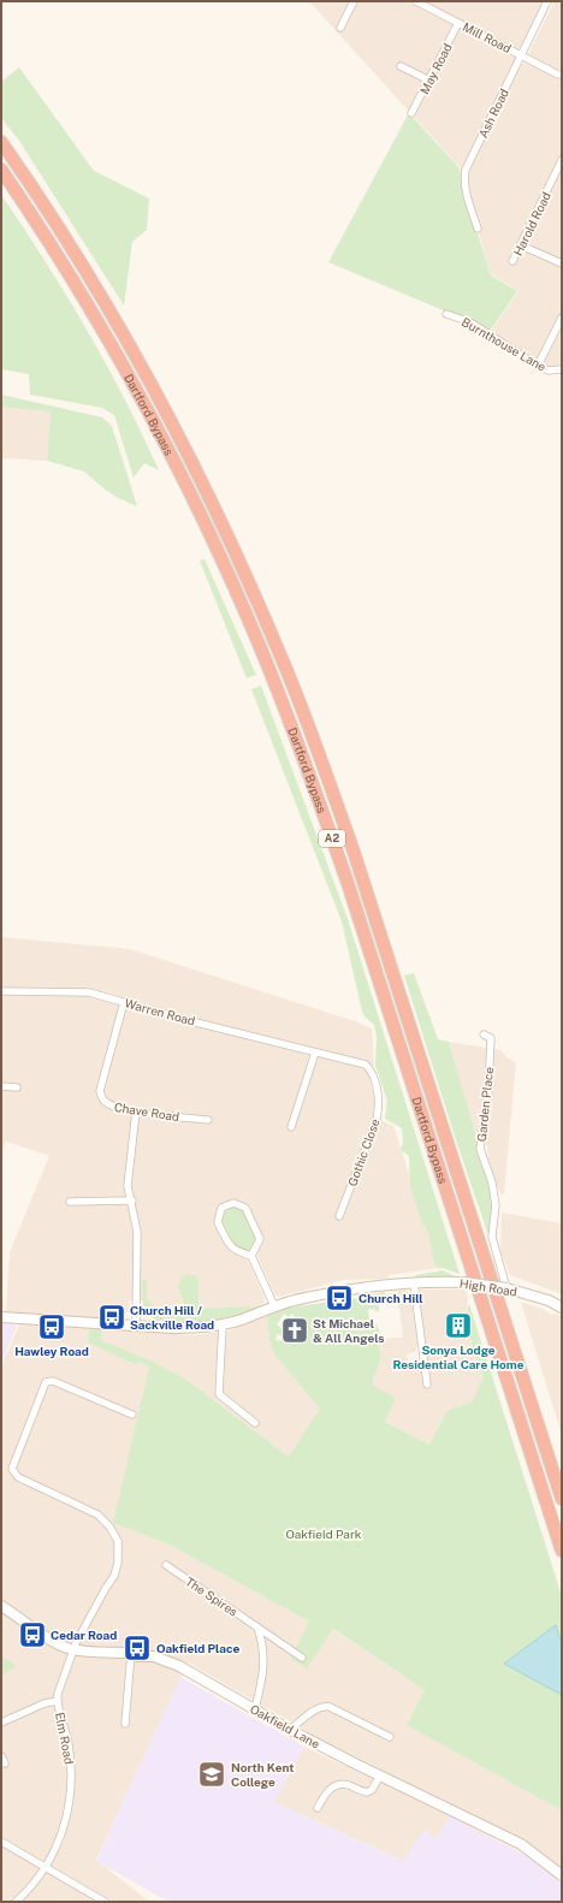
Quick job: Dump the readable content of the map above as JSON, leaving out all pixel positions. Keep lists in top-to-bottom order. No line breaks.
{"streets":{"highway":["Dartford Bypass","A2"],"street":["Mill Road","May Road","Ash Road","Harold Road","Burnthouse Lane","Warren Road","Garden Place","Chave Road","Gothic Close","High Road","The Spires","Oakfield Lane","Elm Road"]},"crossings":[["Mill Road","May Road"],["Mill Road","Ash Road"],["Warren Road","Chave Road"],["Warren Road","Gothic Close"],["Garden Place","High Road"],["Oakfield Lane","Elm Road"]],"parks":["Oakfield Park"],"places":{"bus stop":["Church Hill","Church Hill / Sackville Road","Hawley Road","Cedar Road","Oakfield Place"],"building":["Sonya Lodge Residential Care Home"],"church":["St Michael & All Angels"],"school or university":["North Kent College"]}}
